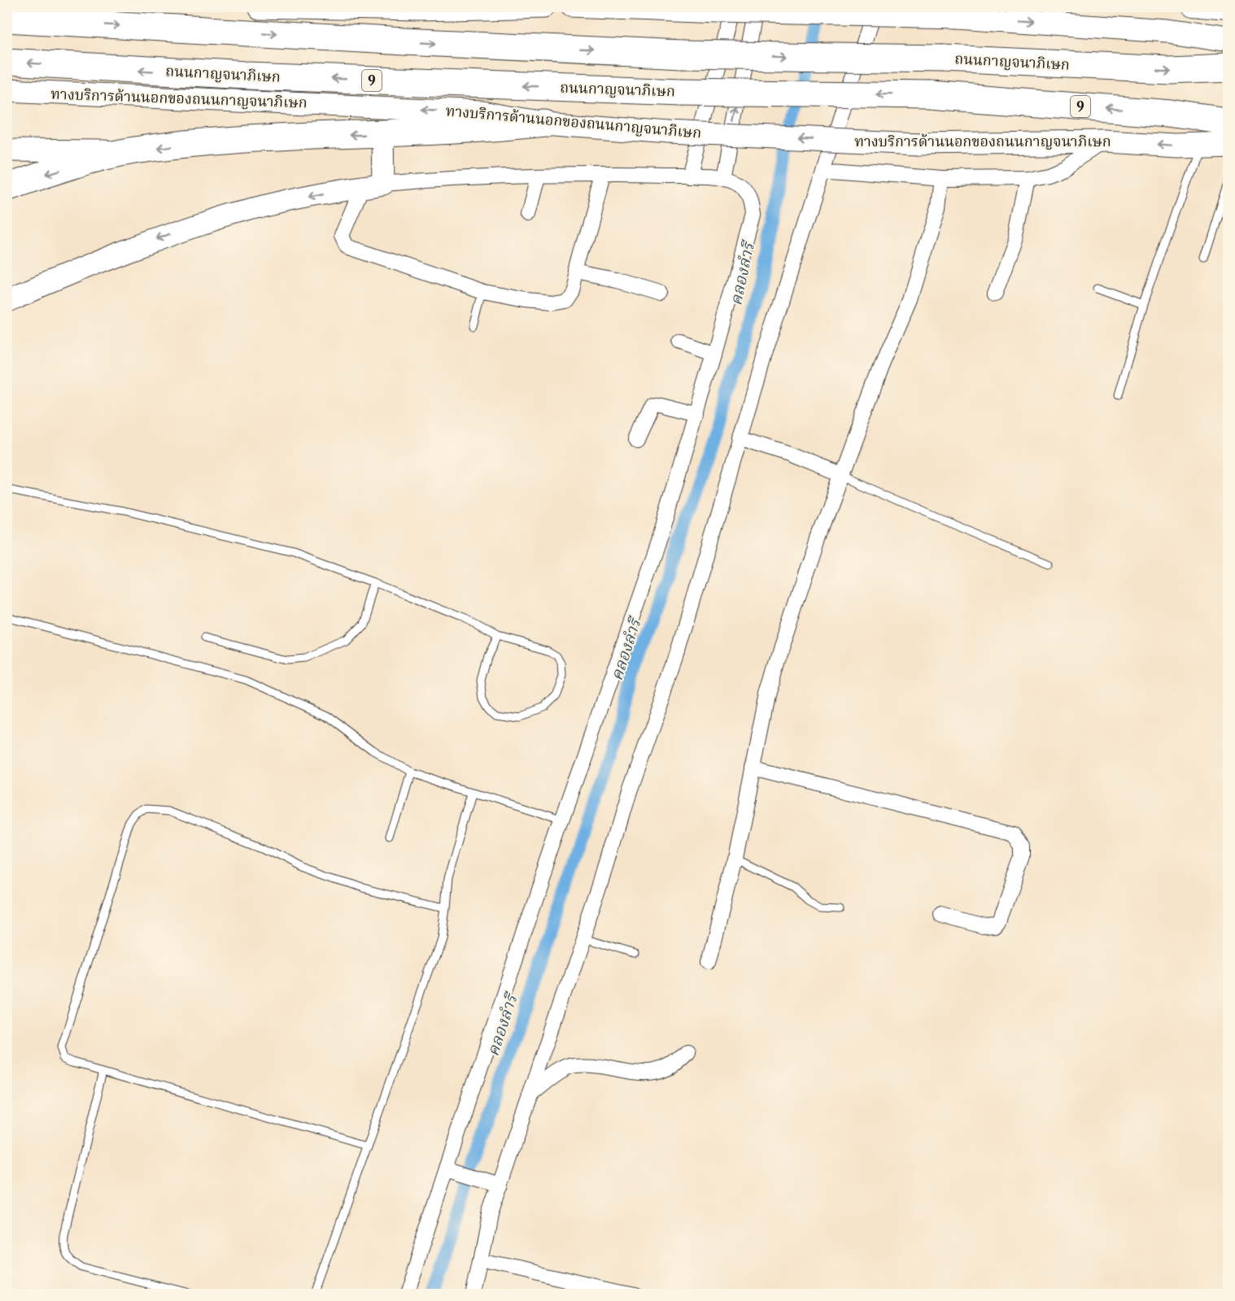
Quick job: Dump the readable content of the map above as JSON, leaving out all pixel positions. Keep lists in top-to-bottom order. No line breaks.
{"streets":{"highway":["ถนนกาญจนาภิเษก","9"],"main road":["ทางบริการด้านนอกของถนนกาญจนาภิเษก"]},"water":["คลองลำรี"]}
